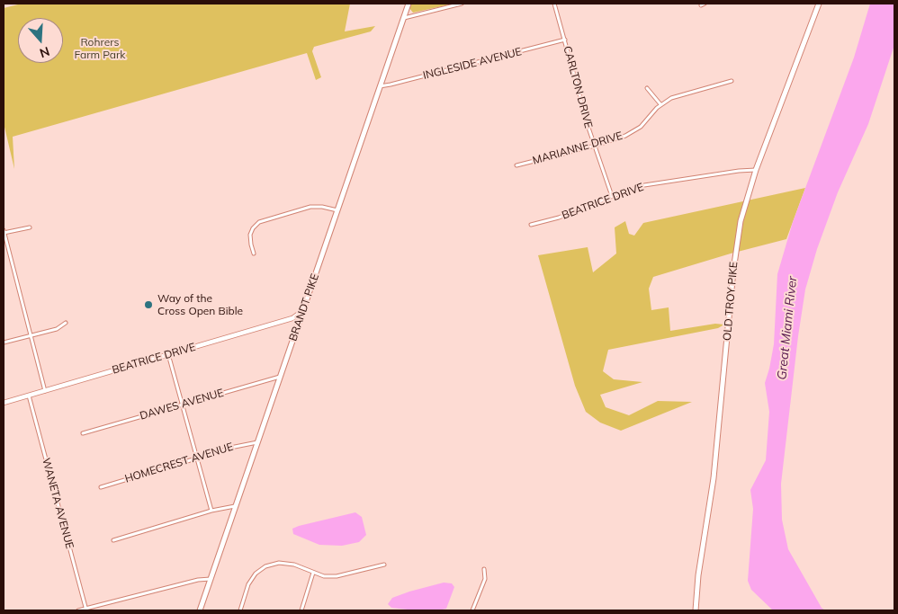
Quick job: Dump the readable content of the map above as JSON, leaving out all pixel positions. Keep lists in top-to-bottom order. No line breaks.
{"streets":{"main road":["OLD TROY PIKE","BRANDT PIKE"],"street":["INGLESIDE AVENUE","CARLTON DRIVE","MARIANNE DRIVE","BEATRICE DRIVE","DAWES AVENUE","HOMECREST AVENUE","WANETA AVENUE"]},"crossings":[["INGLESIDE AVENUE","CARLTON DRIVE"],["INGLESIDE AVENUE","BRANDT PIKE"],["CARLTON DRIVE","MARIANNE DRIVE"],["CARLTON DRIVE","BEATRICE DRIVE"],["BEATRICE DRIVE","OLD TROY PIKE"],["BEATRICE DRIVE","BRANDT PIKE"],["BEATRICE DRIVE","WANETA AVENUE"],["BRANDT PIKE","DAWES AVENUE"],["BRANDT PIKE","HOMECREST AVENUE"]],"water":["Great Miami River"],"parks":["Rohrers Farm Park"],"places":["Way of the Cross Open Bible"],"north":"bottom"}
